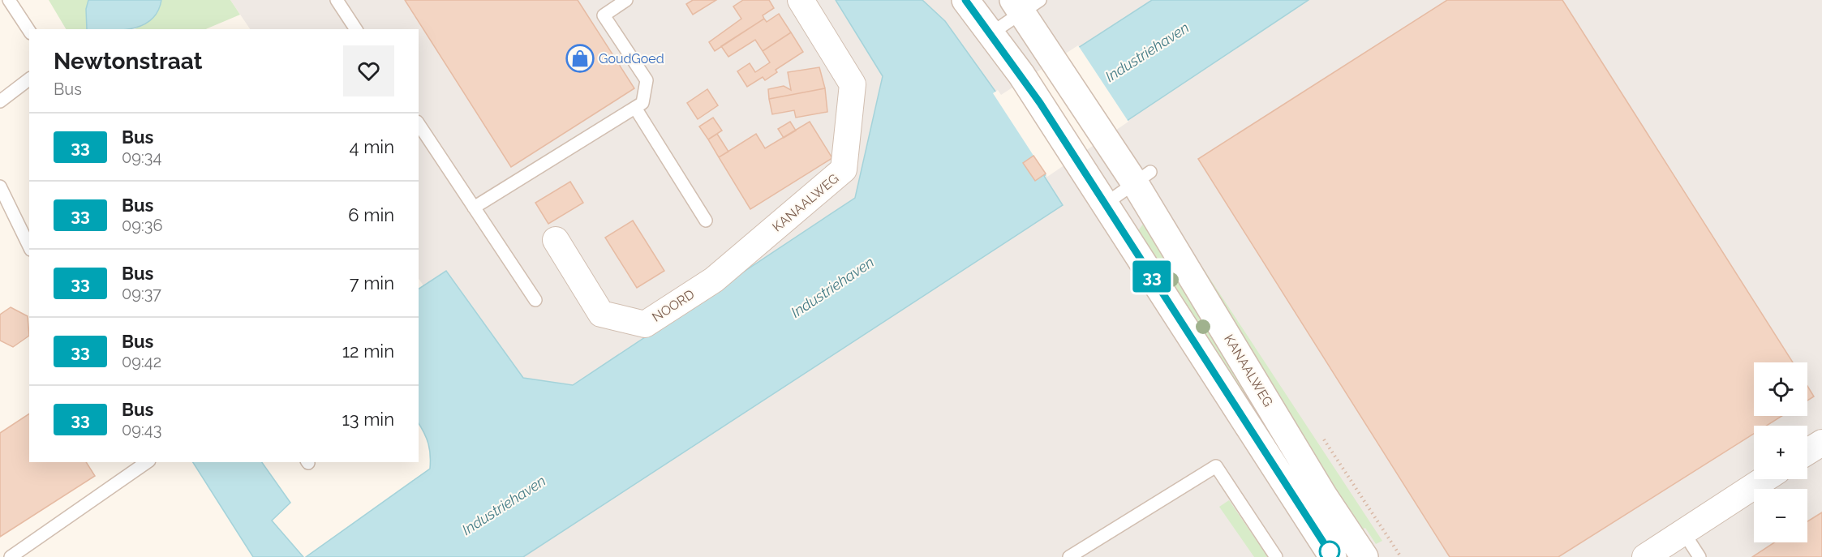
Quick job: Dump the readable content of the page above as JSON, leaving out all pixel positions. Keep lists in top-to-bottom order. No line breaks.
{"streets":{"street":["KANAALWEG","NOORD"]},"crossings":[["KANAALWEG","NOORD"]],"water":["Industriehaven"],"places":{"shop":["GoudGoed"]},"lines":["bus line 33"],"page":{"on_map":"33","heading":["Newtonstraat","Bus"],"list":[{"mark":"33","name":"Bus","note":"09:34","value":"4 min"},{"mark":"33","name":"Bus","note":"09:36","value":"6 min"},{"mark":"33","name":"Bus","note":"09:37","value":"7 min"},{"mark":"33","name":"Bus","note":"09:42","value":"12 min"},{"mark":"33","name":"Bus","note":"09:43","value":"13 min"}],"map_buttons":["+","−"]}}
